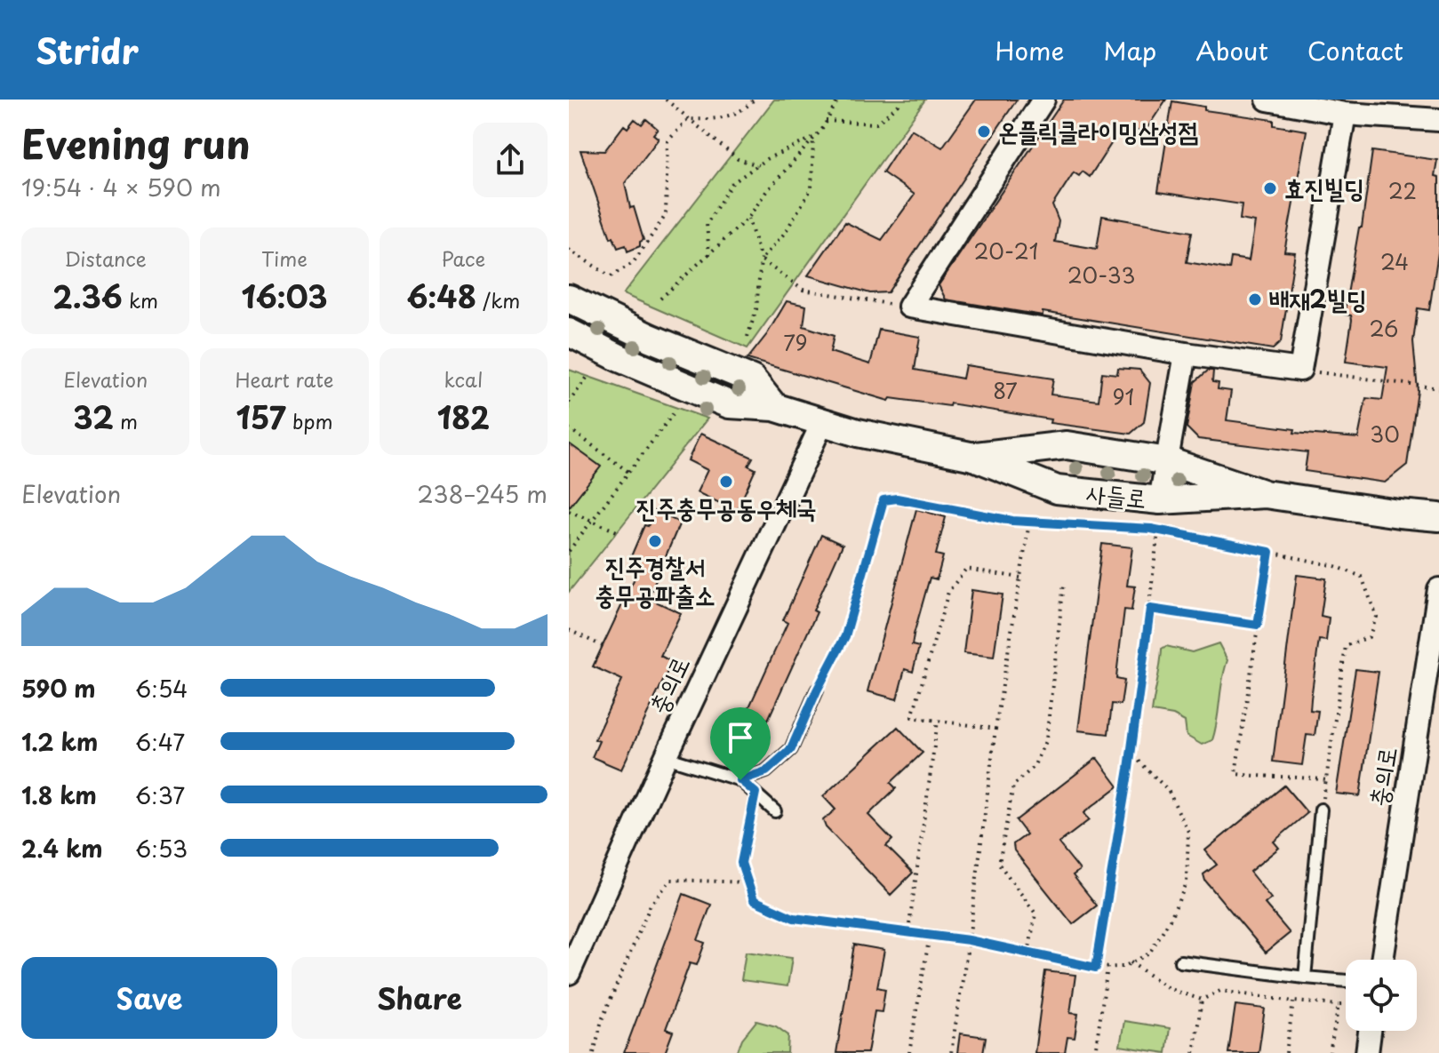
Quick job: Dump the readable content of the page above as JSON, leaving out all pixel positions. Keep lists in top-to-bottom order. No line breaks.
{"streets":{"street":["사들로","충의로"]},"crossings":[["사들로","충의로"]],"places":["온플릭클라이밍삼성점","효진빌딩","배재2빌딩","진주충무공동우체국","진주경찰서 충무공파출소"],"house_numbers":["22","20-21","24","20-33","26","79","87","91","30"],"page":{"header":"Stridr","nav":["Home","Map","About","Contact"],"heading":["Evening run","19:54 · 4 × 590 m"],"stats":[["Distance","2.36 km"],["Time","16:03"],["Pace","6:48 /km"],["Elevation","32 m"],["Heart rate","157 bpm"],["kcal","182"]],"chart":["Elevation","238–245 m"],"list":[{"name":"590 m","note":"6:54"},{"name":"1.2 km","note":"6:47"},{"name":"1.8 km","note":"6:37"},{"name":"2.4 km","note":"6:53"}],"buttons":["Save","Share"]}}
